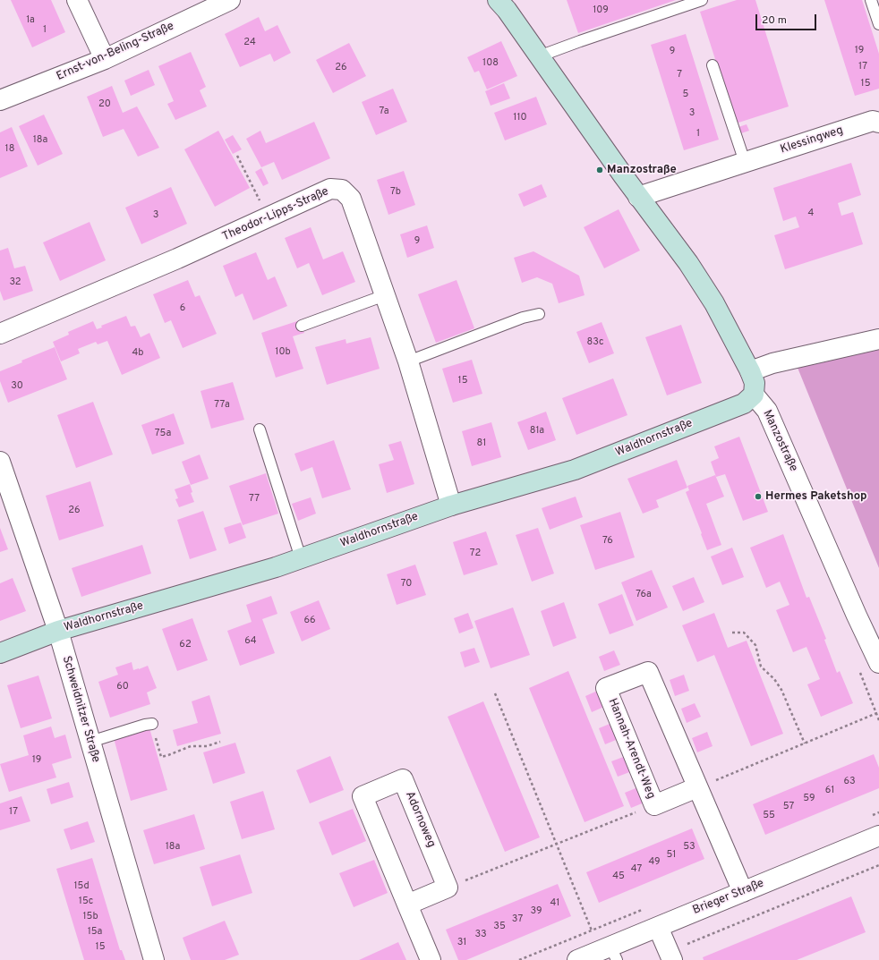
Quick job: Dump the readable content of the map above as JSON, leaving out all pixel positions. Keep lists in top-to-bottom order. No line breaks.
{"streets":{"street":["Ernst-von-Beling-Straße","Klessingweg","Theodor-Lipps-Straße","Waldhornstraße","Manzostraße","Schweidnitzer Straße","Hannah-Arendt-Weg","Adornoweg","Brieger Straße"]},"crossings":[["Theodor-Lipps-Straße","Waldhornstraße"],["Waldhornstraße","Manzostraße"],["Waldhornstraße","Schweidnitzer Straße"],["Hannah-Arendt-Weg","Brieger Straße"]],"places":["Manzostraße","Hermes Paketshop"],"house_numbers":["109","1a","1","24","19","9","108","17","26","7","15","5","20","7a","3","110","1","18a","18","7b","4","3","9","32","6","83c","10b","4b","15","30","77a","81a","75a","81","77","26","76","72","70","76a","66","64","62","60","19","63","61","59","57","17","55","18a","53","51","49","47","45","15d","15c","41","39","15b","37","35","15a","33","31","15"],"scale_bar":"20 m"}
